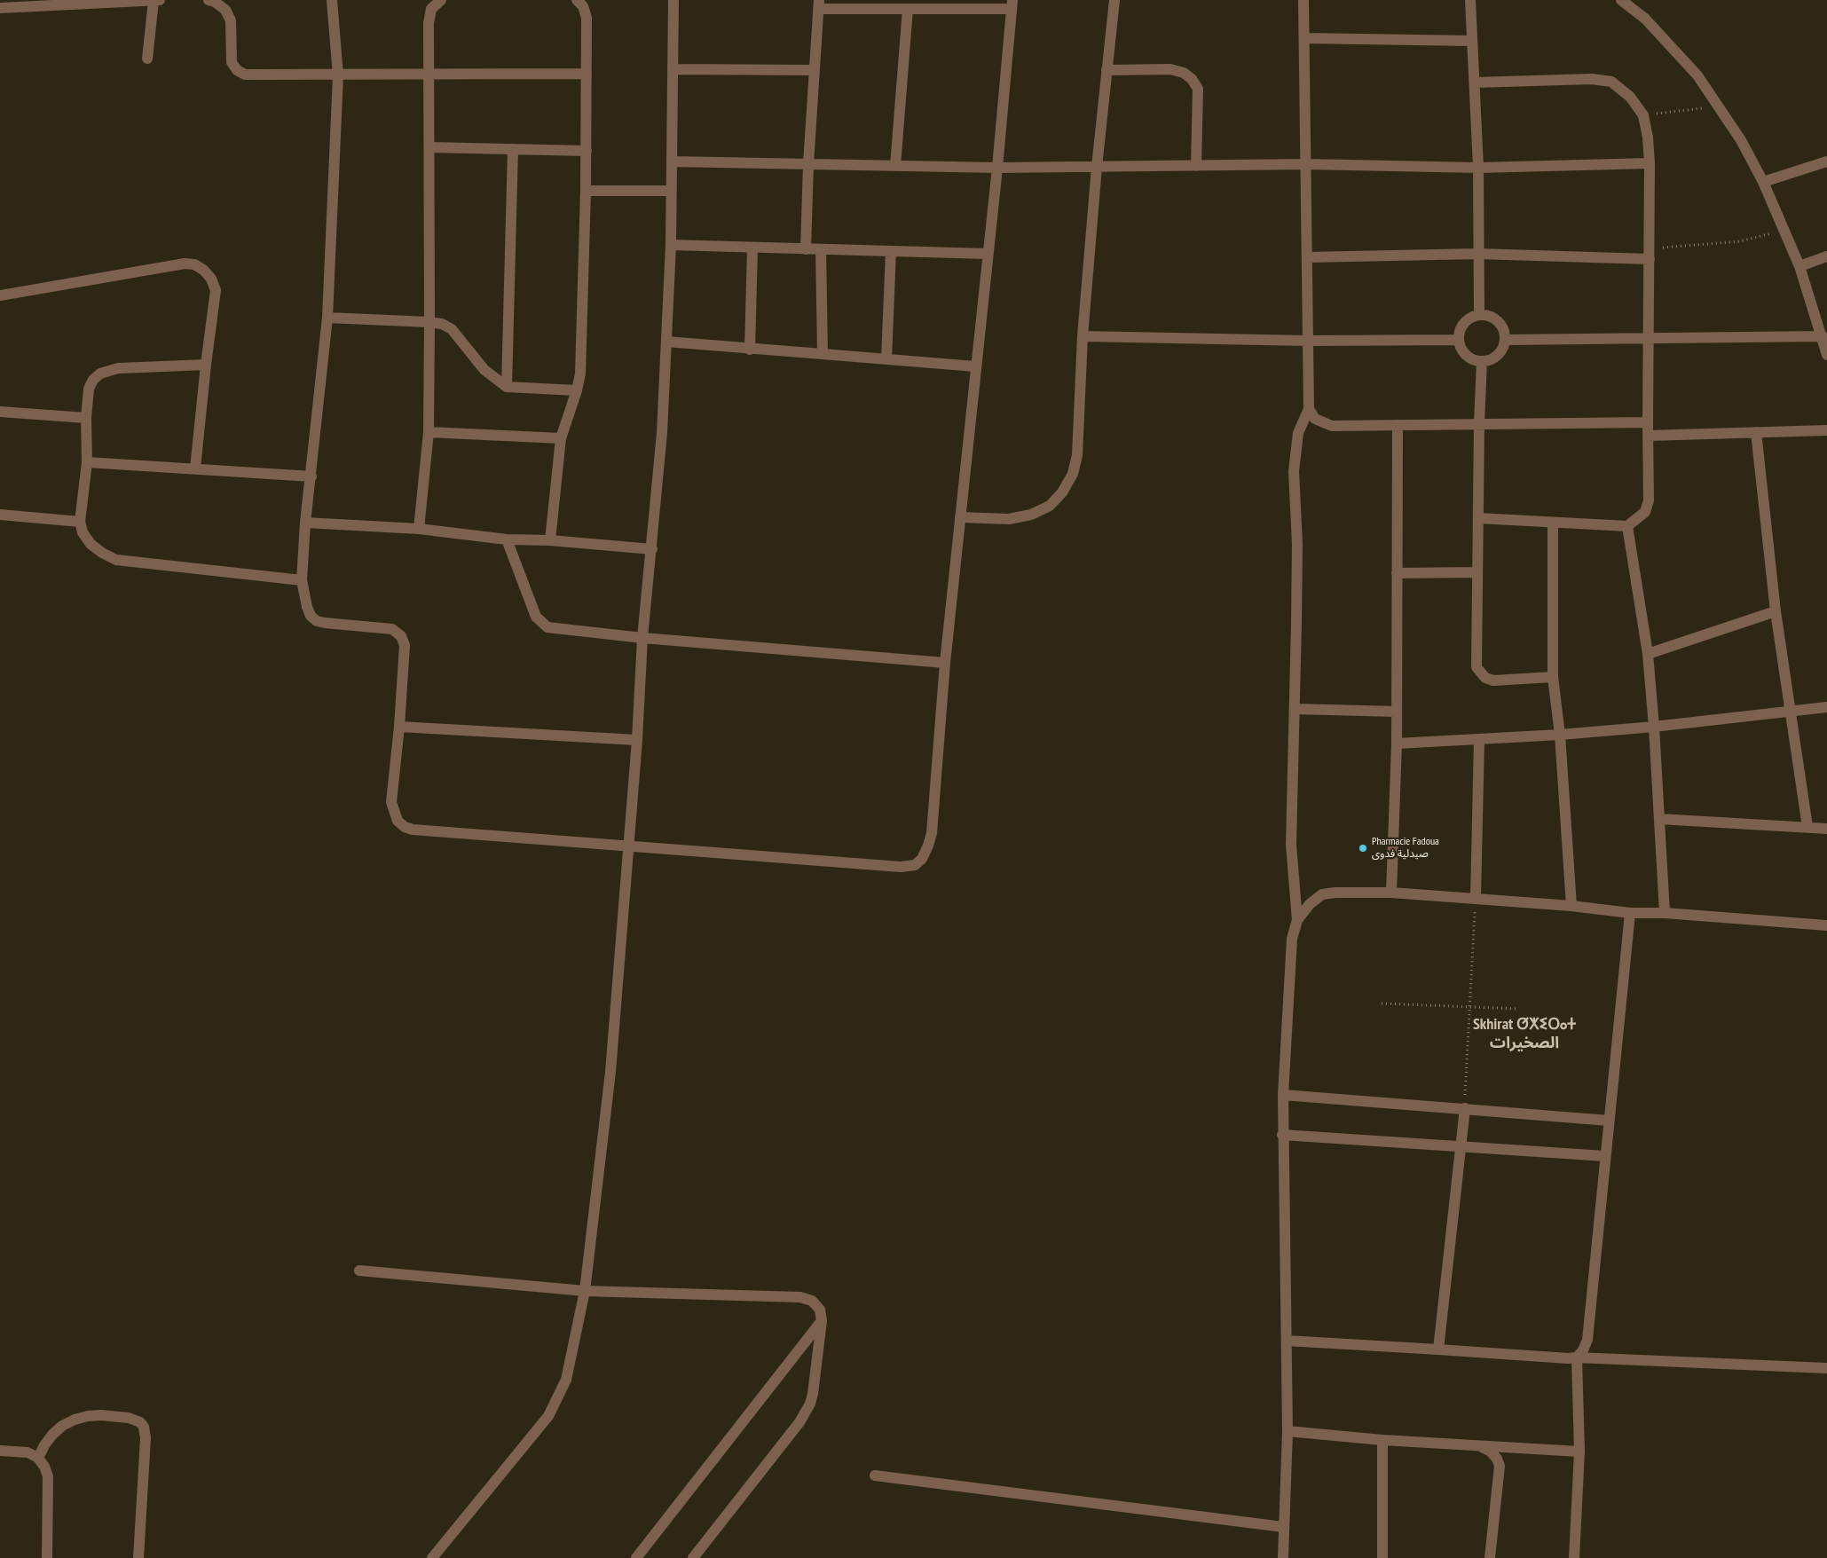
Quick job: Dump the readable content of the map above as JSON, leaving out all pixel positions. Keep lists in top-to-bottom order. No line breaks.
{"districts":["Skhirat ⵚⵅⵉⵔⴰⵜ الصخيرات"],"places":["Pharmacie Fadoua صيدلية فدوى"]}
